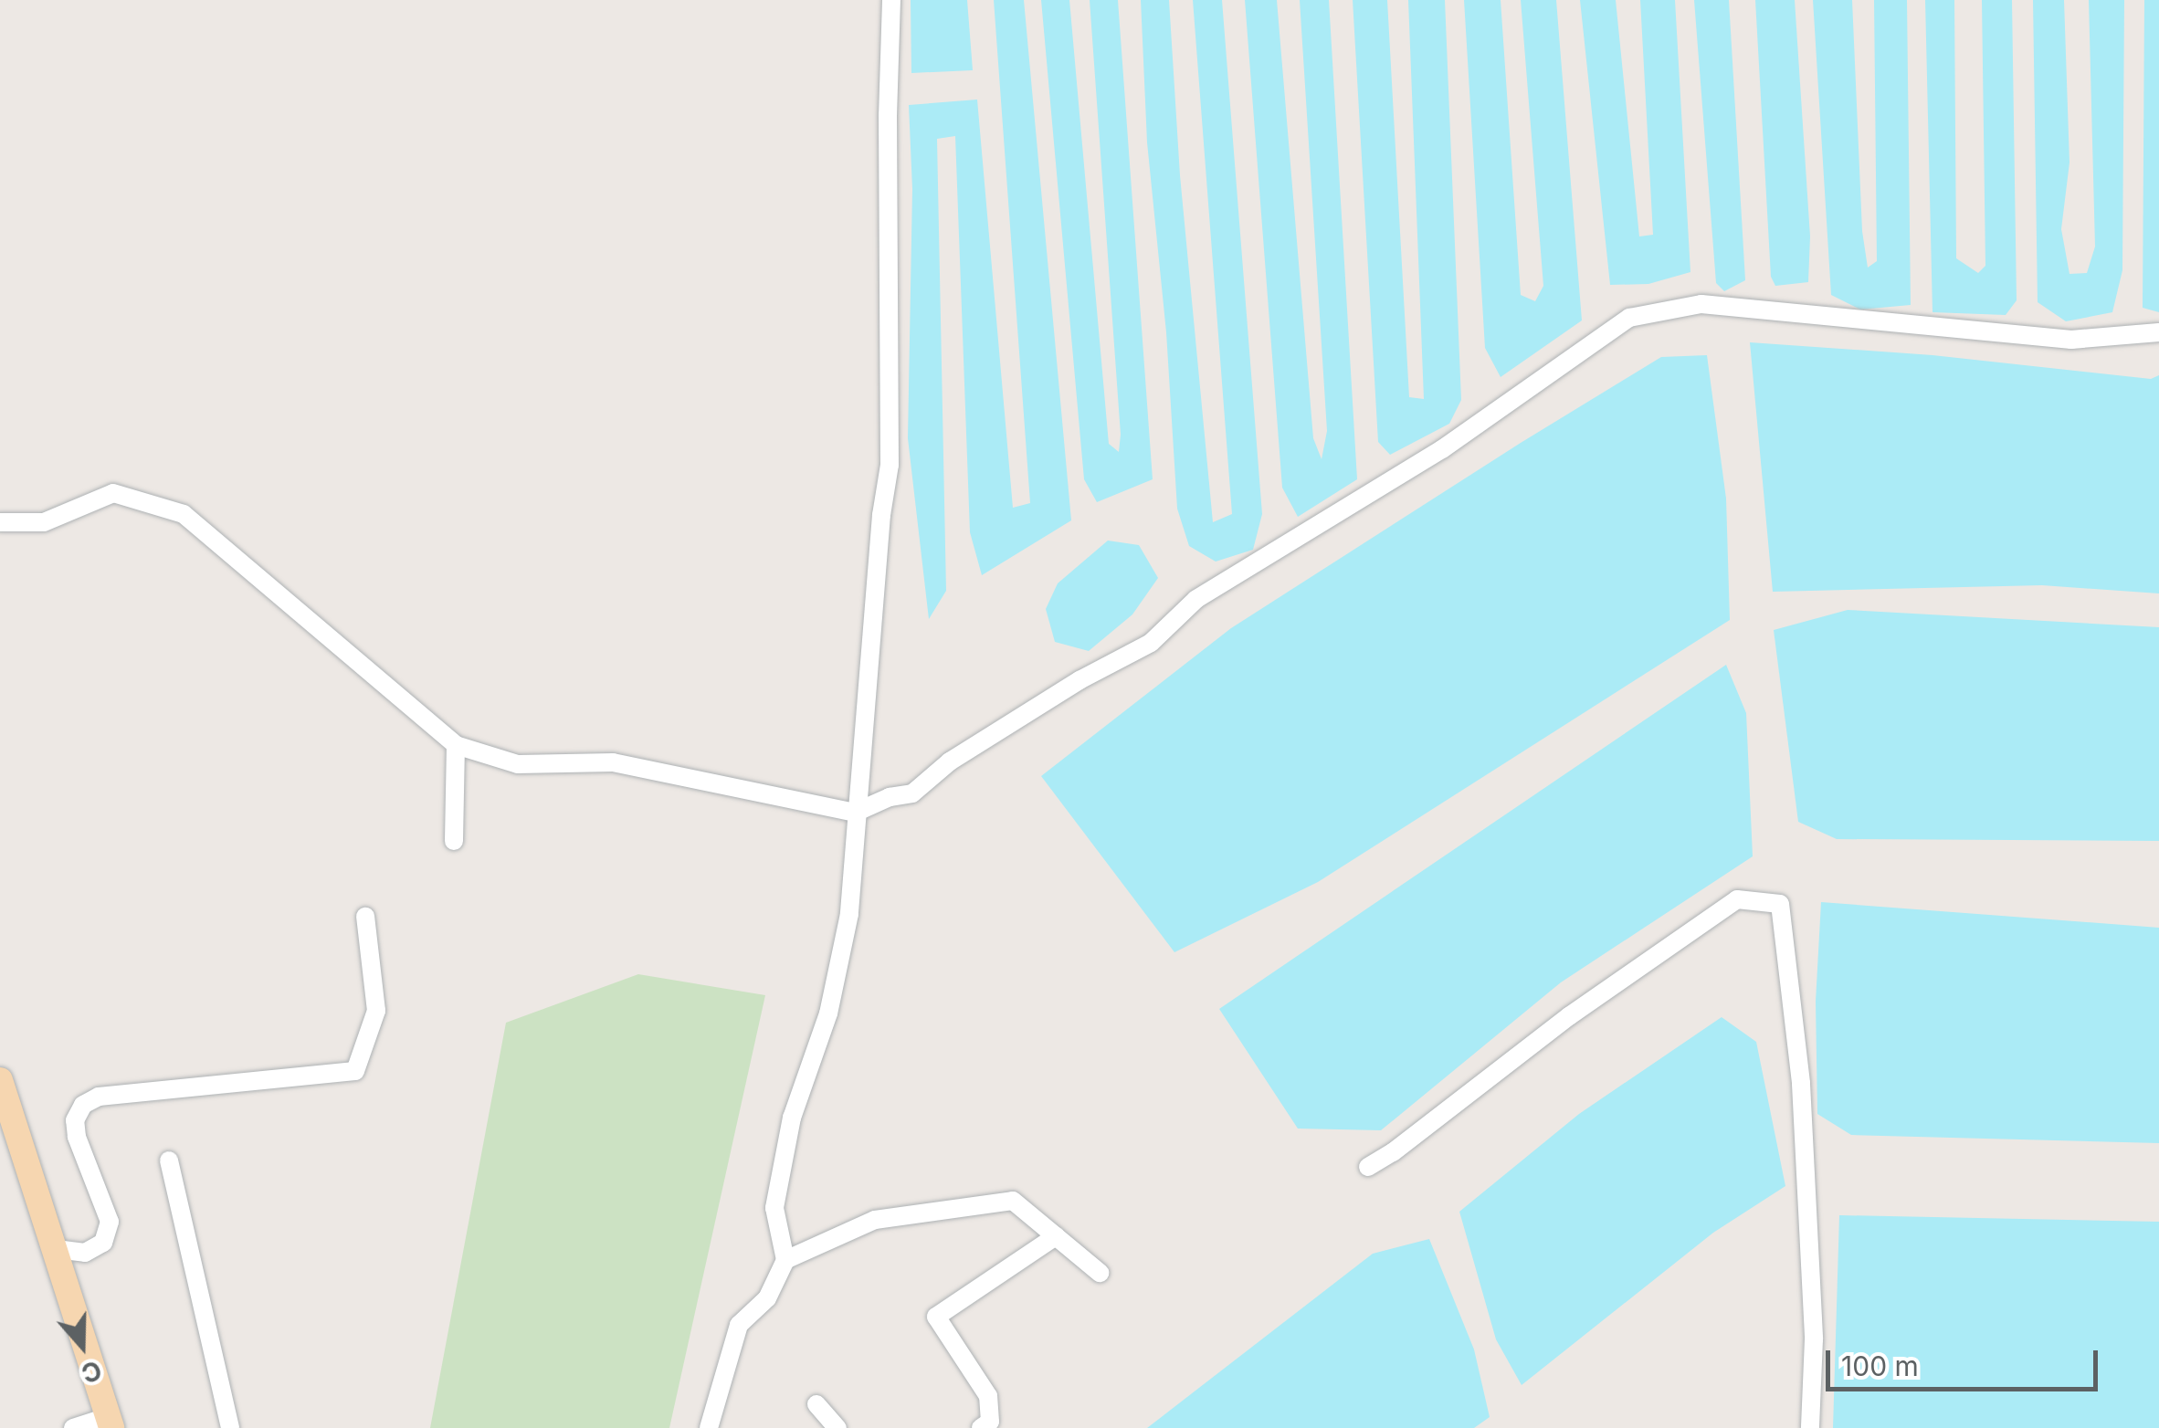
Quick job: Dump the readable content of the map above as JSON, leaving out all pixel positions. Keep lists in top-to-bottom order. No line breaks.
{"scale_bar":"100 m","north":"bottom"}
